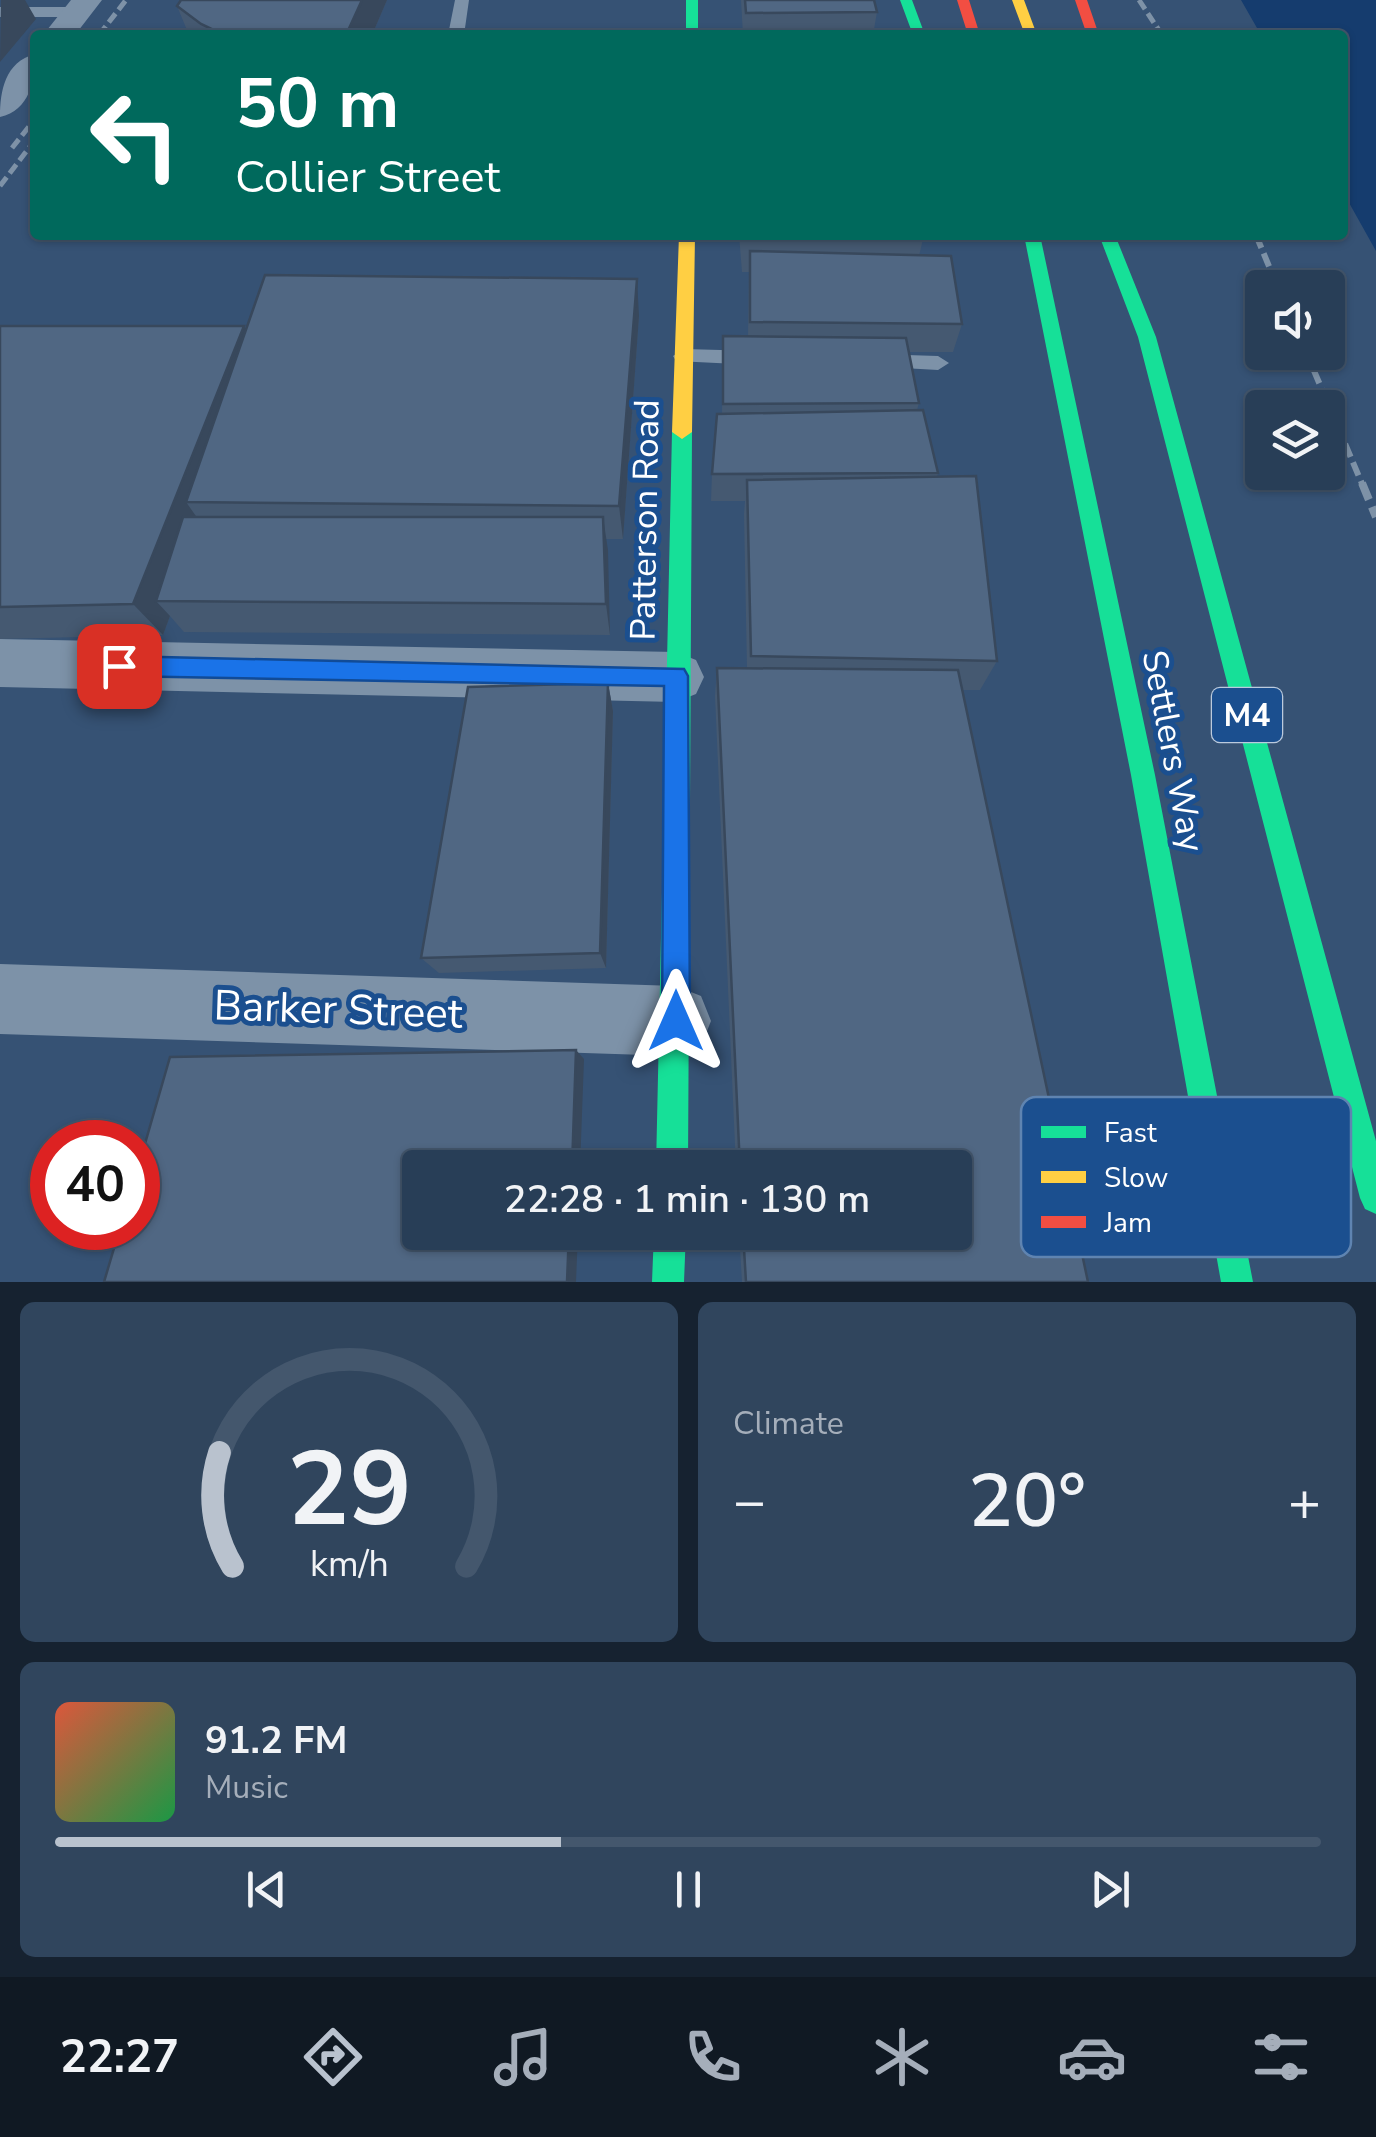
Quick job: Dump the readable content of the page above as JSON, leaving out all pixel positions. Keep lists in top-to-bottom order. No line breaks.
{"streets":{"main road":["Patterson Road","M4","Settlers Way"],"street":["Barker Street"]},"crossings":[["Patterson Road","Barker Street"]],"legend":["Fast","Slow","Jam"],"page":{"turn":["50 m","Collier Street"],"limit":"40","trip":"22:28 · 1 min · 130 m","tile":"Climate","heat":["−","20°","+"],"song":["91.2 FM","Music"],"tabs":"22:27","gauge":["29","km/h"]}}
